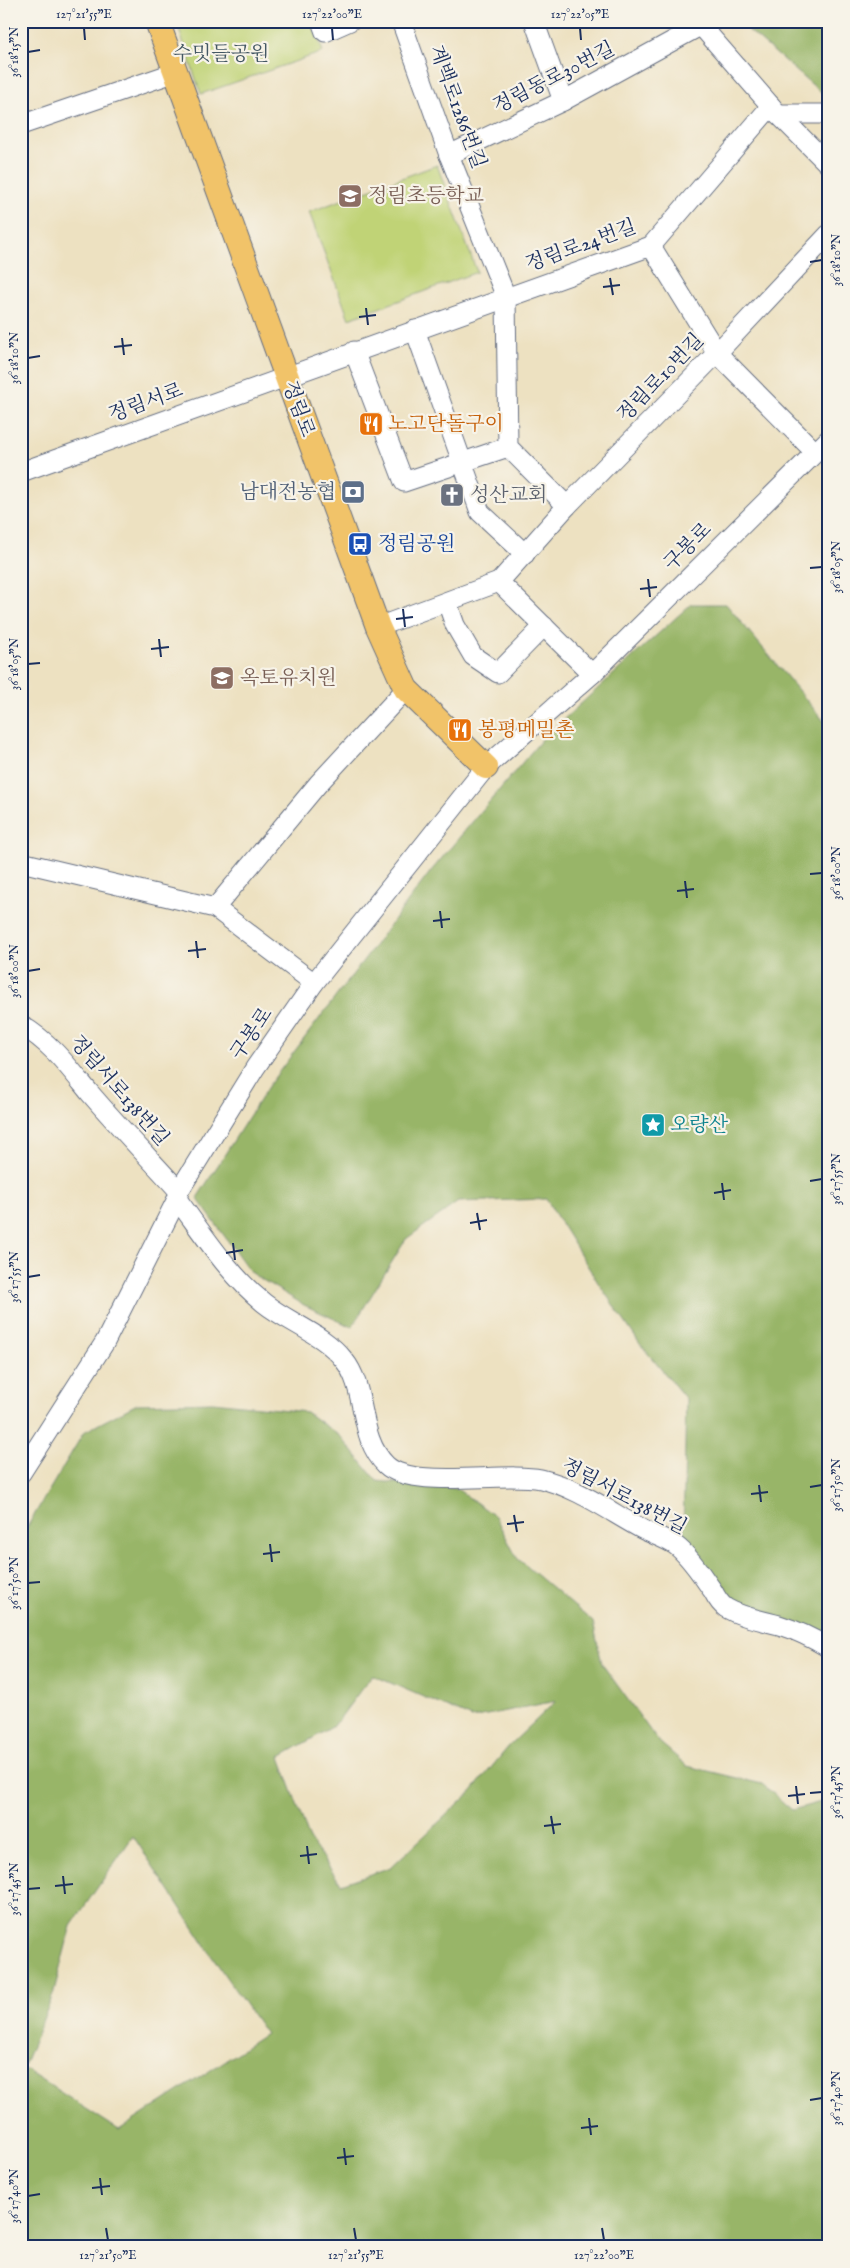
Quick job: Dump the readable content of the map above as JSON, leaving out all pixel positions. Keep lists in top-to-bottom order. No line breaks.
{"streets":{"main road":["정림로"],"street":["정림동로30번길","계백로1286번길","정림로24번길","정림로10번길","정림서로","구봉로","정림서로138번길"]},"crossings":[["정림동로30번길","계백로1286번길"],["계백로1286번길","정림로24번길"],["정림로24번길","정림서로"],["정림로24번길","정림로"],["정림로10번길","정림로"],["정림서로","정림로"],["정림로","구봉로"],["구봉로","정림서로138번길"]],"parks":["수밋들공원"],"places":{"school or university":["정림초등학교","옥토유치원"],"restaurant":["노고단돌구이","봉평메밀촌"],"bank":["남대전농협"],"church":["성산교회"],"bus stop":["정림공원"],"place":["오량산"]},"coordinates":["127°21'55\"E","127°22'00\"E","127°22'05\"E","36°18'15\"N","36°18'10\"N","36°18'05\"N","36°18'00\"N","36°17'55\"N","36°17'50\"N","36°17'45\"N","36°17'40\"N","127°21'50\"E"]}
